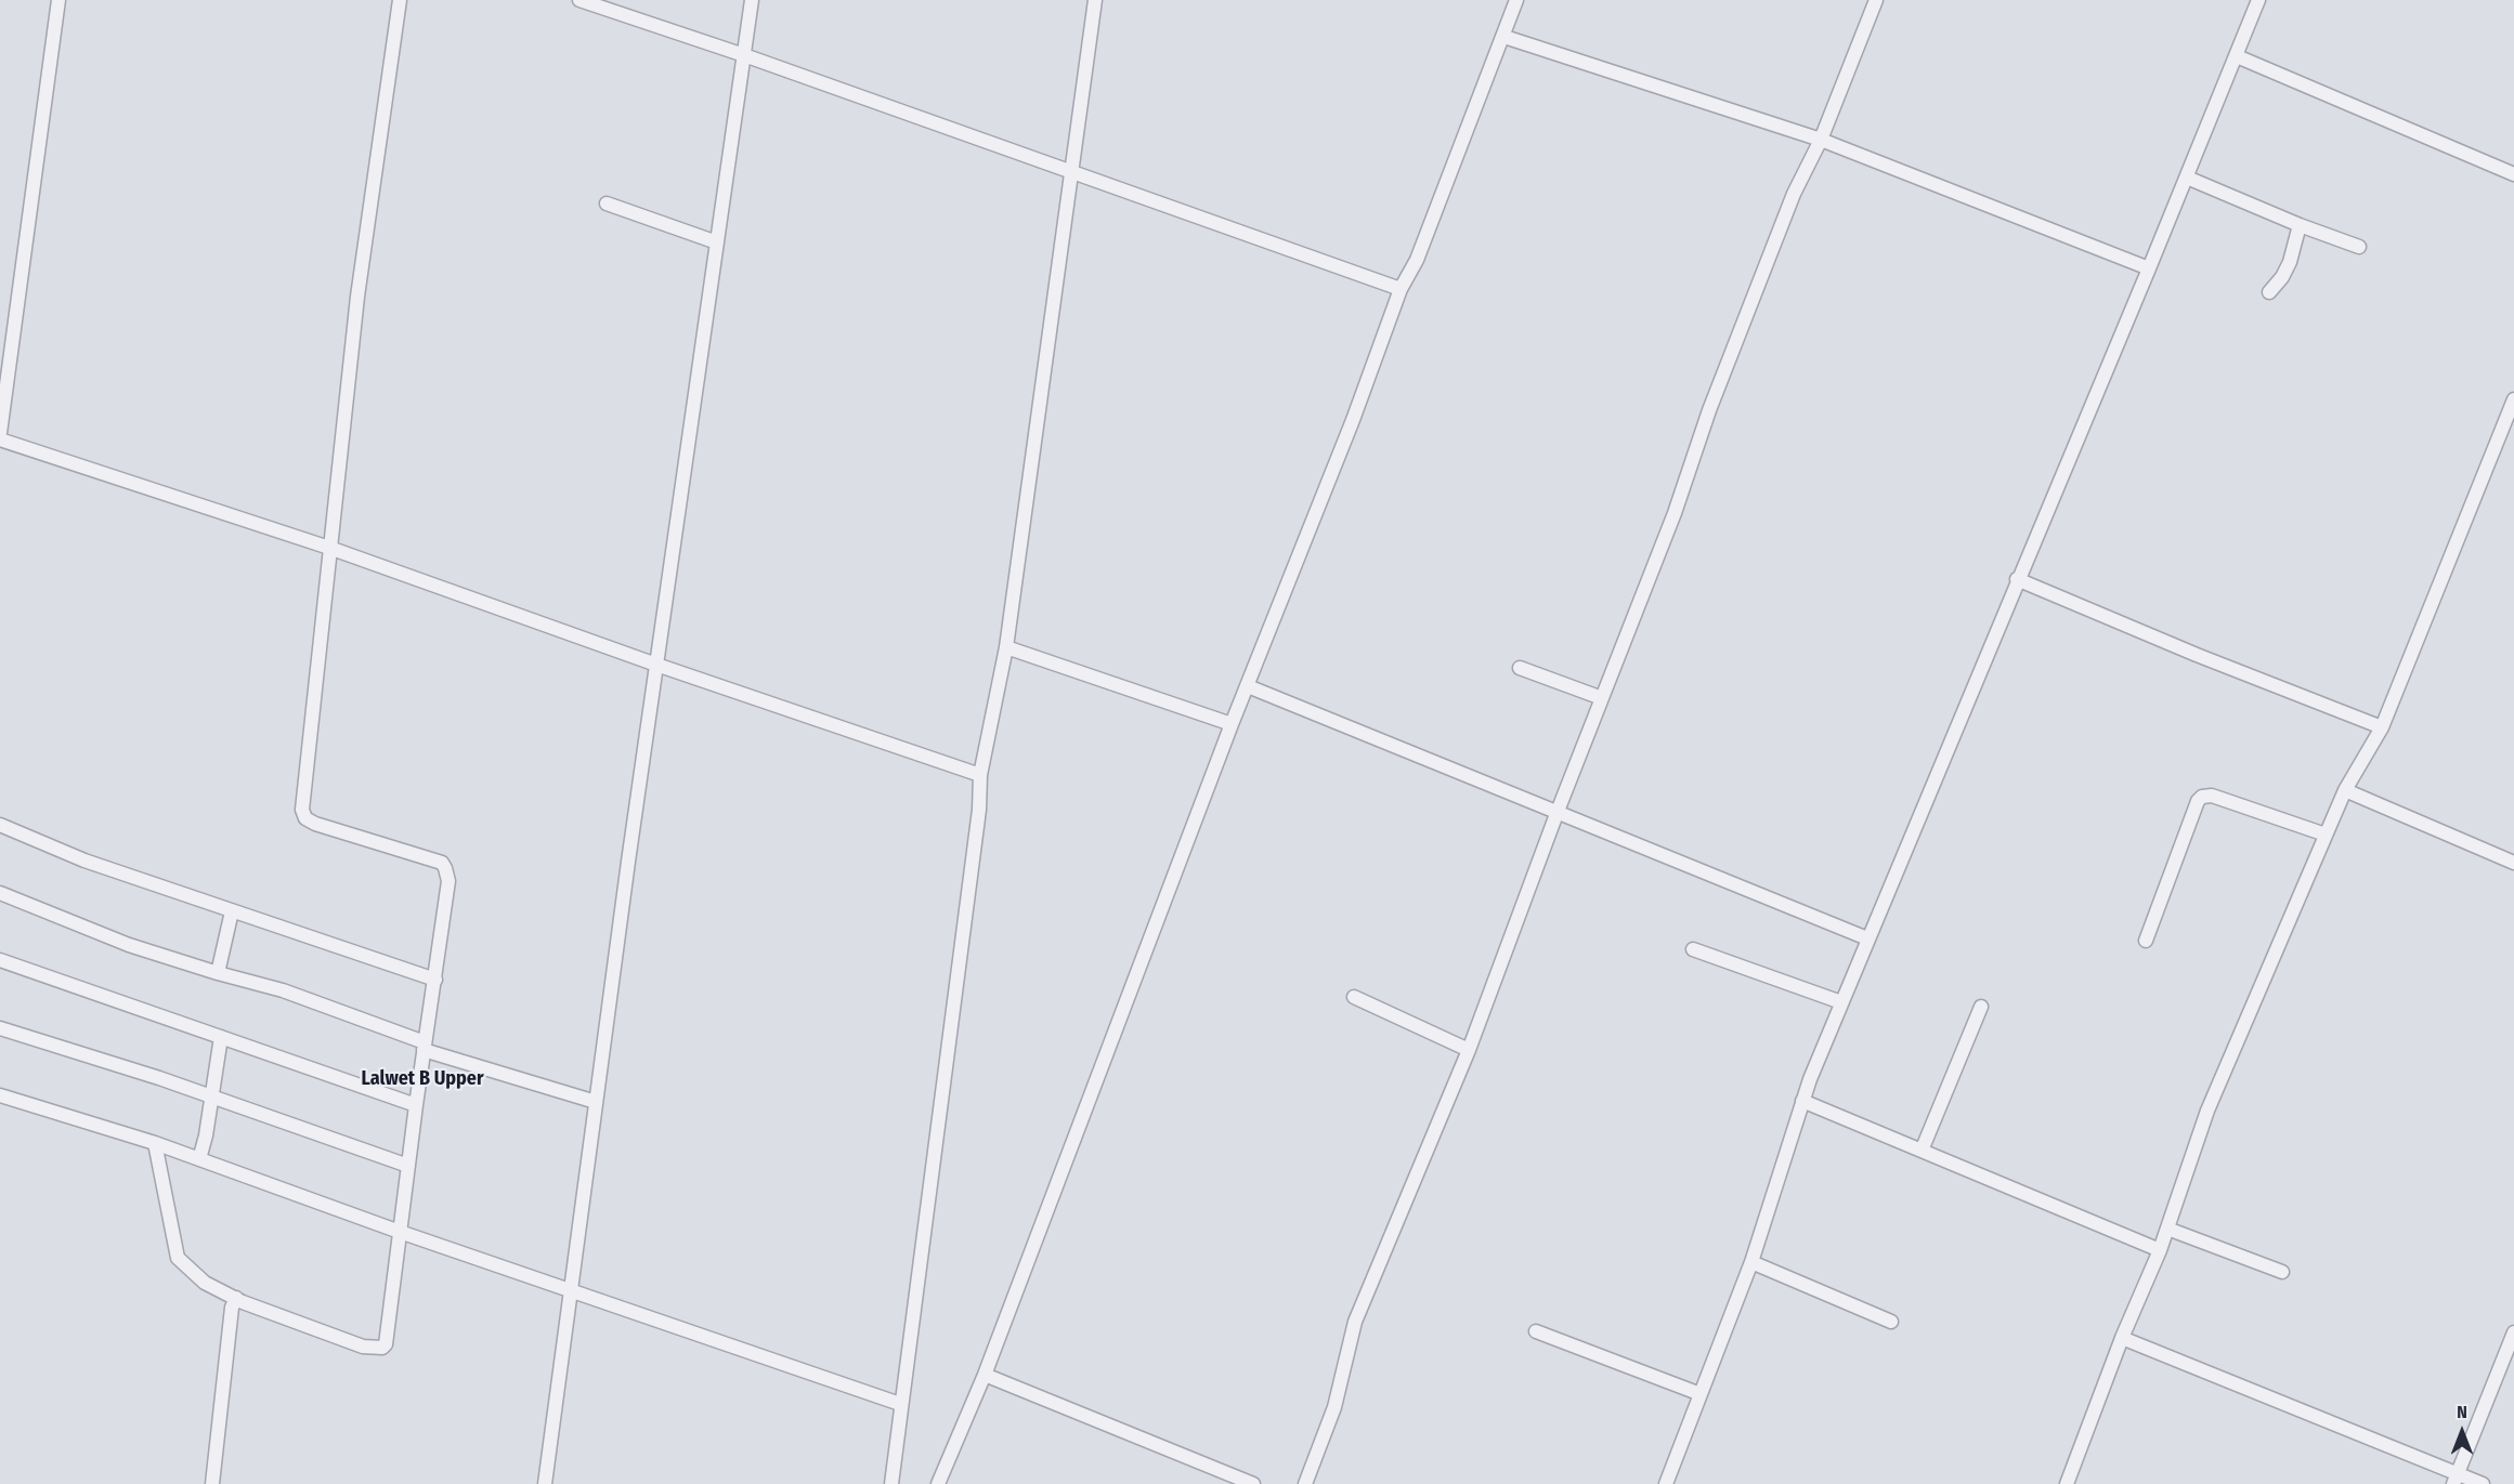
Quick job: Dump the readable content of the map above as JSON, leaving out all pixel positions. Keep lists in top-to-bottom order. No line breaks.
{"districts":["Lalwet B Upper"],"north":"top"}
